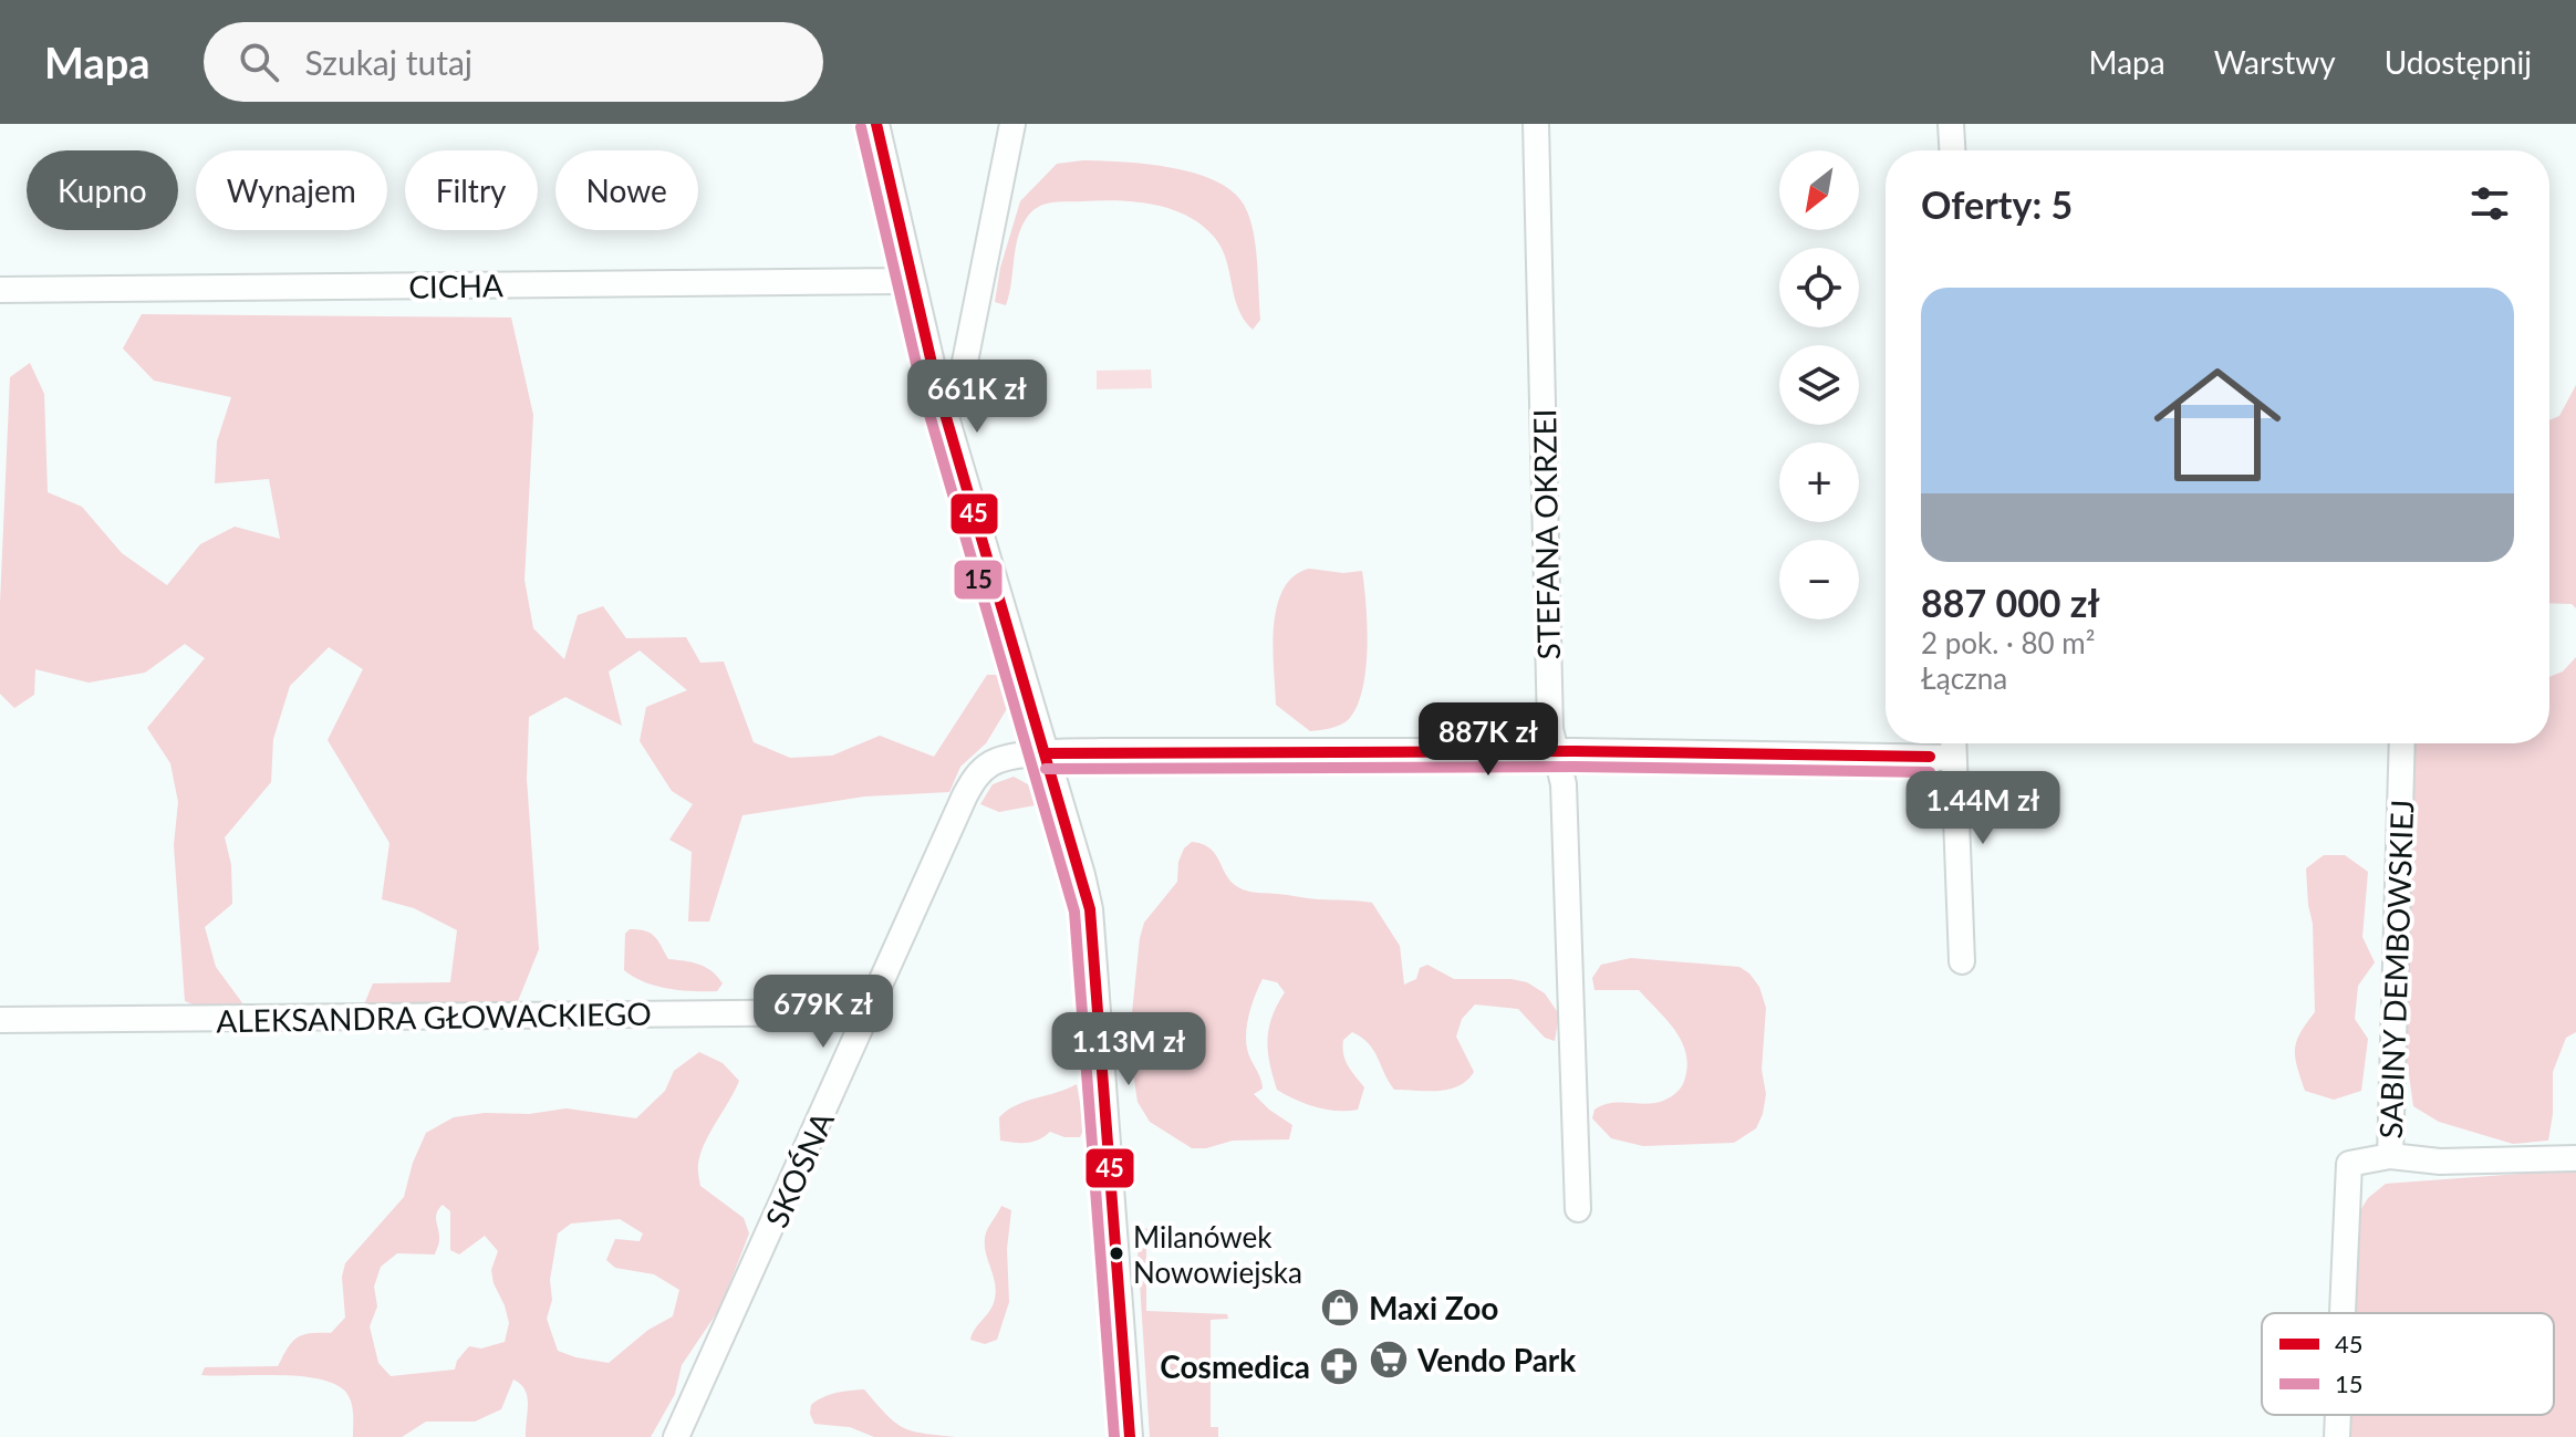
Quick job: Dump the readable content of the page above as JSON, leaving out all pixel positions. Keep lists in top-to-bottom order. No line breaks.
{"streets":{"street":["CICHA","STEFANA OKRZEI","SABINY DEMBOWSKIEJ","ALEKSANDRA GŁOWACKIEGO","SKOŚNA"]},"crossings":[["STEFANA OKRZEI","SKOŚNA"],["ALEKSANDRA GŁOWACKIEGO","SKOŚNA"]],"places":{"other":["Milanówek Nowowiejska"],"shop":["Maxi Zoo"],"supermarket":["Vendo Park"],"pharmacy":["Cosmedica"]},"lines":["transit line 45","transit line 15"],"legend":["45","15"],"north":"bottom left","page":{"header":"Mapa","search":"Szukaj tutaj","nav":["Mapa","Warstwy","Udostępnij"],"map_buttons":["+","−"],"chip":["Kupno","Wynajem","Filtry","Nowe"],"heading":"Oferty: 5","list":[{"name":"887 000 zł","note":"2 pok. · 80 m² · Łączna"}],"price":["661K zł","887K zł","1.44M zł","679K zł","1.13M zł"]}}
